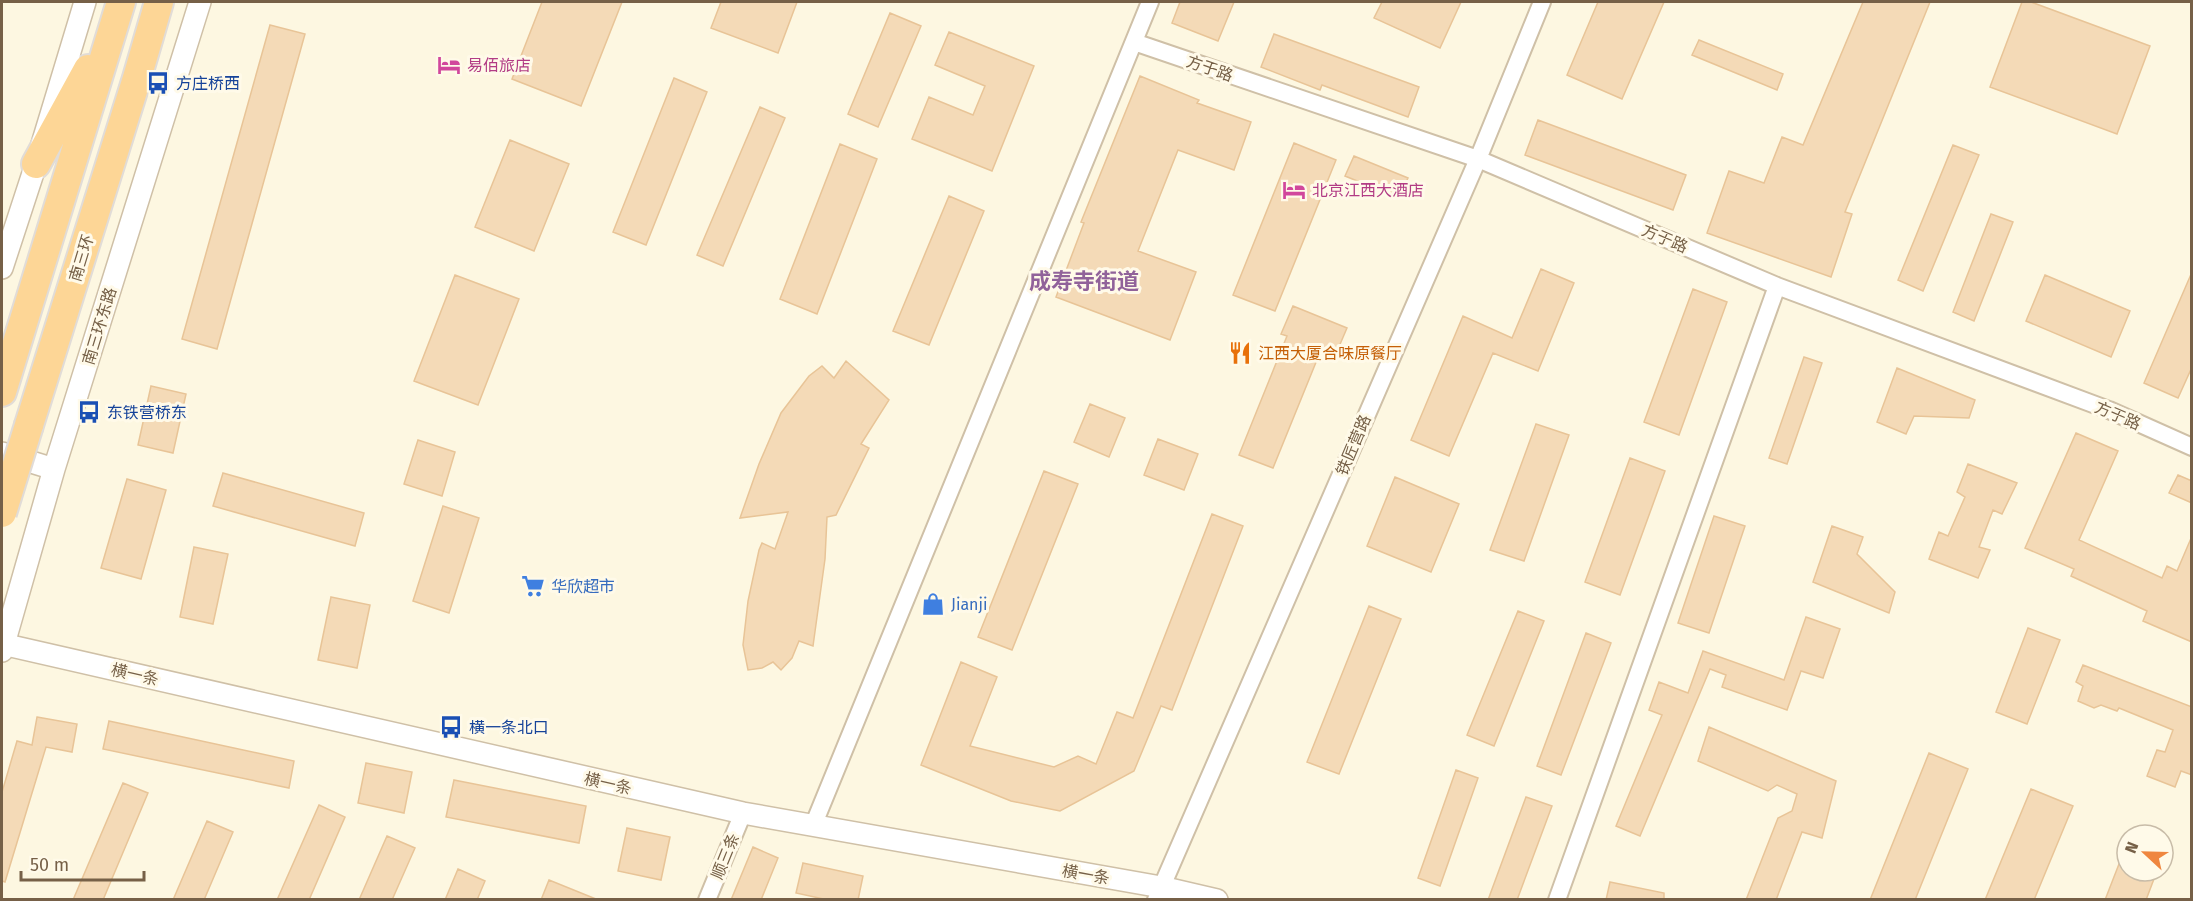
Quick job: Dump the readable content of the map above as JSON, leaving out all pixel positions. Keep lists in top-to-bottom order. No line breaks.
{"streets":{"highway":["南三环"],"street":["方于路","南三环东路","铁匠营路","横一条","顺三条"]},"crossings":[["方于路","铁匠营路"],["南三环东路","横一条"],["铁匠营路","横一条"],["横一条","顺三条"]],"districts":["成寿寺街道"],"places":{"hotel":["易佰旅店","北京江西大酒店"],"bus stop":["方庄桥西","东铁营桥东","横一条北口"],"restaurant":["江西大厦合味原餐厅"],"supermarket":["华欣超市"],"shop":["Jianji"]},"scale_bar":"50 m","north":"left"}
